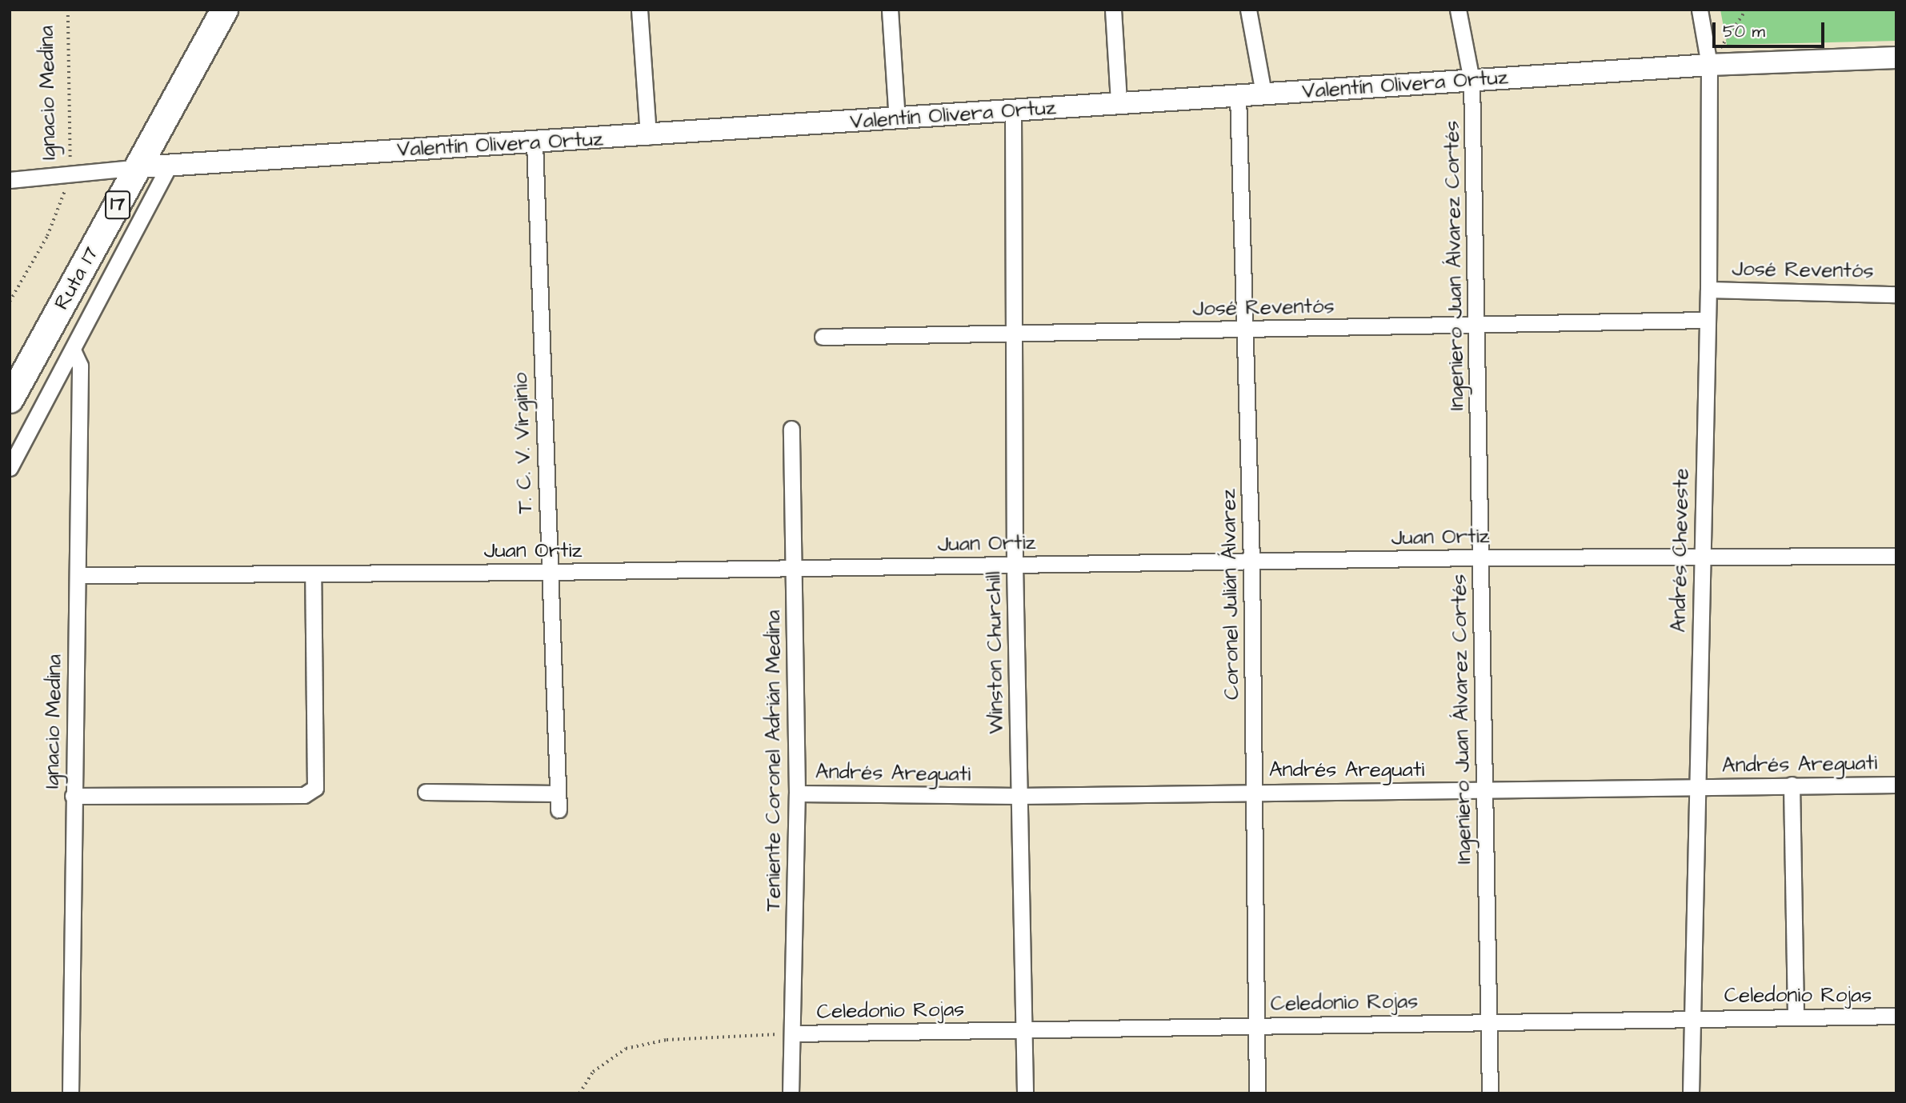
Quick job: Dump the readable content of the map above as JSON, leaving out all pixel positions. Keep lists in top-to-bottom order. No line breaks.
{"streets":{"highway":["17","Ruta 17"],"street":["Valentín Olivera Ortuz","Ignacio Medina","Ingeniero Juan Álvarez Cortés","José Reventós","T. C. V. Virginio","Juan Ortiz","Andrés Cheveste","Coronel Julián Álvarez","Winston Churchill","Teniente Coronel Adrián Medina","Andrés Areguati","Celedonio Rojas"]},"crossings":[["Valentín Olivera Ortuz","Ignacio Medina"],["Valentín Olivera Ortuz","Ingeniero Juan Álvarez Cortés"],["Valentín Olivera Ortuz","Ruta 17"],["Valentín Olivera Ortuz","T. C. V. Virginio"],["Valentín Olivera Ortuz","Andrés Cheveste"],["Valentín Olivera Ortuz","Coronel Julián Álvarez"],["Valentín Olivera Ortuz","Winston Churchill"],["Ignacio Medina","Ruta 17"],["Ignacio Medina","Juan Ortiz"],["Ingeniero Juan Álvarez Cortés","José Reventós"],["Ingeniero Juan Álvarez Cortés","Juan Ortiz"],["Ingeniero Juan Álvarez Cortés","Andrés Areguati"],["Ingeniero Juan Álvarez Cortés","Celedonio Rojas"],["José Reventós","Andrés Cheveste"],["José Reventós","Coronel Julián Álvarez"],["José Reventós","Winston Churchill"],["T. C. V. Virginio","Juan Ortiz"],["Juan Ortiz","Andrés Cheveste"],["Juan Ortiz","Coronel Julián Álvarez"],["Juan Ortiz","Winston Churchill"],["Juan Ortiz","Teniente Coronel Adrián Medina"],["Andrés Cheveste","Andrés Areguati"],["Andrés Cheveste","Celedonio Rojas"],["Coronel Julián Álvarez","Andrés Areguati"],["Coronel Julián Álvarez","Celedonio Rojas"],["Winston Churchill","Andrés Areguati"],["Winston Churchill","Celedonio Rojas"],["Teniente Coronel Adrián Medina","Andrés Areguati"],["Teniente Coronel Adrián Medina","Celedonio Rojas"]],"scale_bar":"50 m"}
